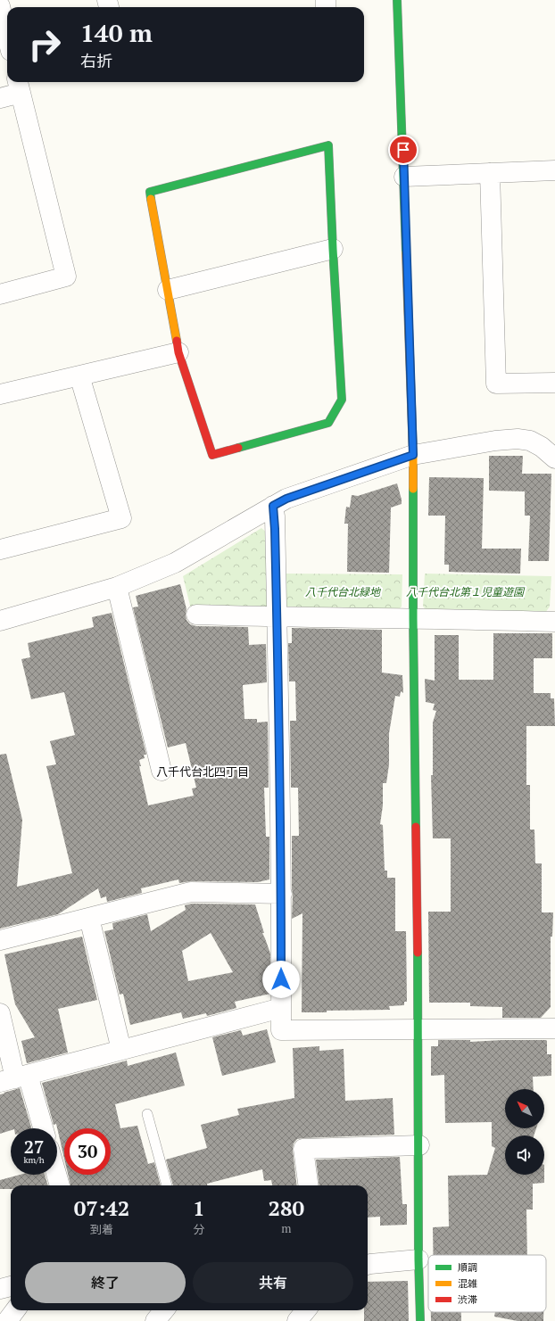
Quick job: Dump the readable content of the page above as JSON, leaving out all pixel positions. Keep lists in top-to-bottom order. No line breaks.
{"districts":["八千代台北四丁目"],"parks":["八千代台北緑地","八千代台北第１児童遊園"],"legend":["順調","混雑","渋滞"],"north":"top left","page":{"turn":["140 m","右折"],"speed":"27 km/h","limit":"30","eta":["07:42","到着","1","分","280","m"],"buttons":["終了","共有"]}}
